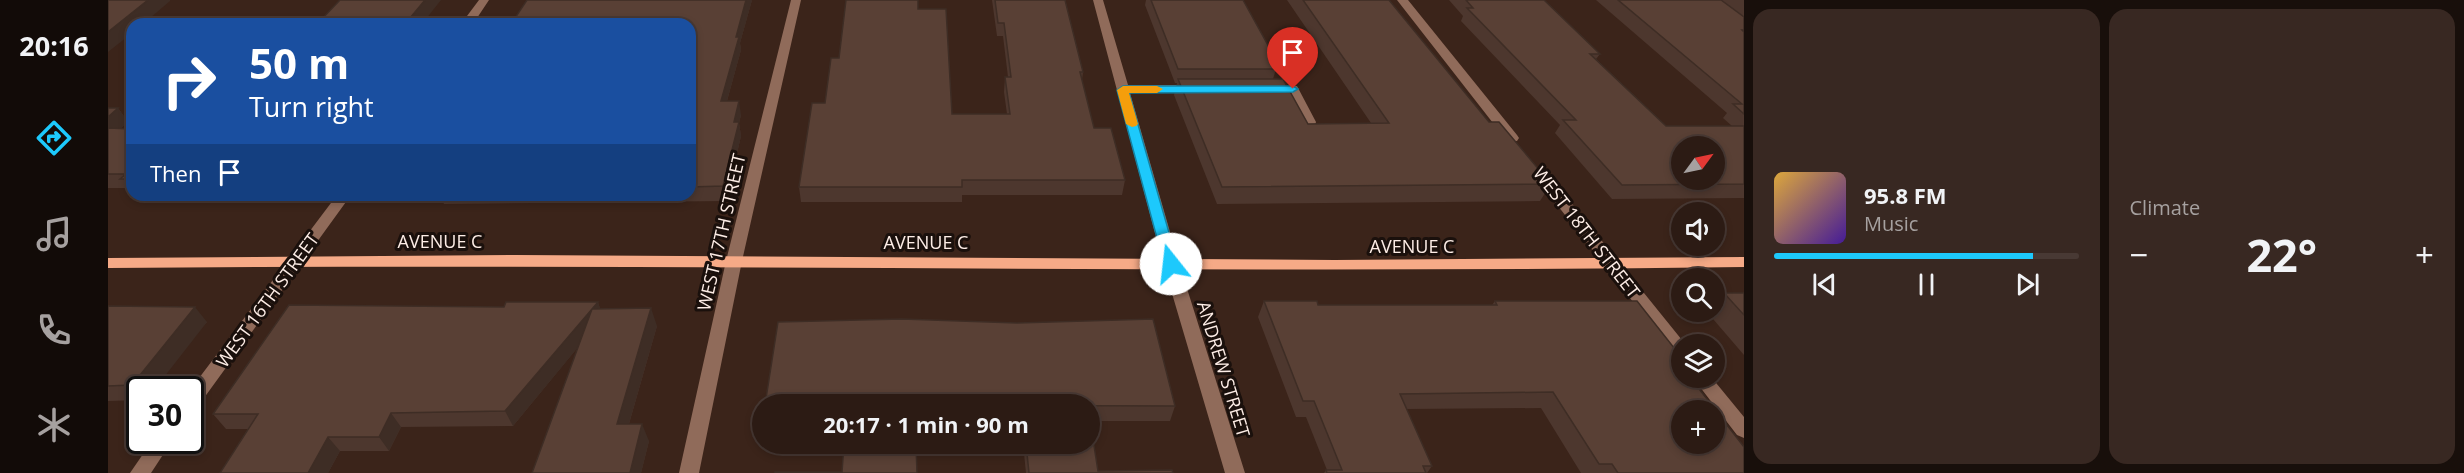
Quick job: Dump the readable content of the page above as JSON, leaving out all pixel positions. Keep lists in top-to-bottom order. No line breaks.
{"streets":{"main road":["AVENUE C"],"street":["WEST 17TH STREET","WEST 18TH STREET","WEST 16TH STREET","ANDREW STREET"]},"crossings":[["WEST 17TH STREET","AVENUE C"],["WEST 18TH STREET","AVENUE C"],["AVENUE C","WEST 16TH STREET"],["AVENUE C","ANDREW STREET"]],"north":"top right","page":{"tabs":"20:16","tile":"Climate","turn":["50 m","Turn right"],"map_buttons":"+","then":"Then","song":["95.8 FM","Music"],"heat":["−","22°","+"],"limit":"30","trip":"20:17 · 1 min · 90 m"}}
